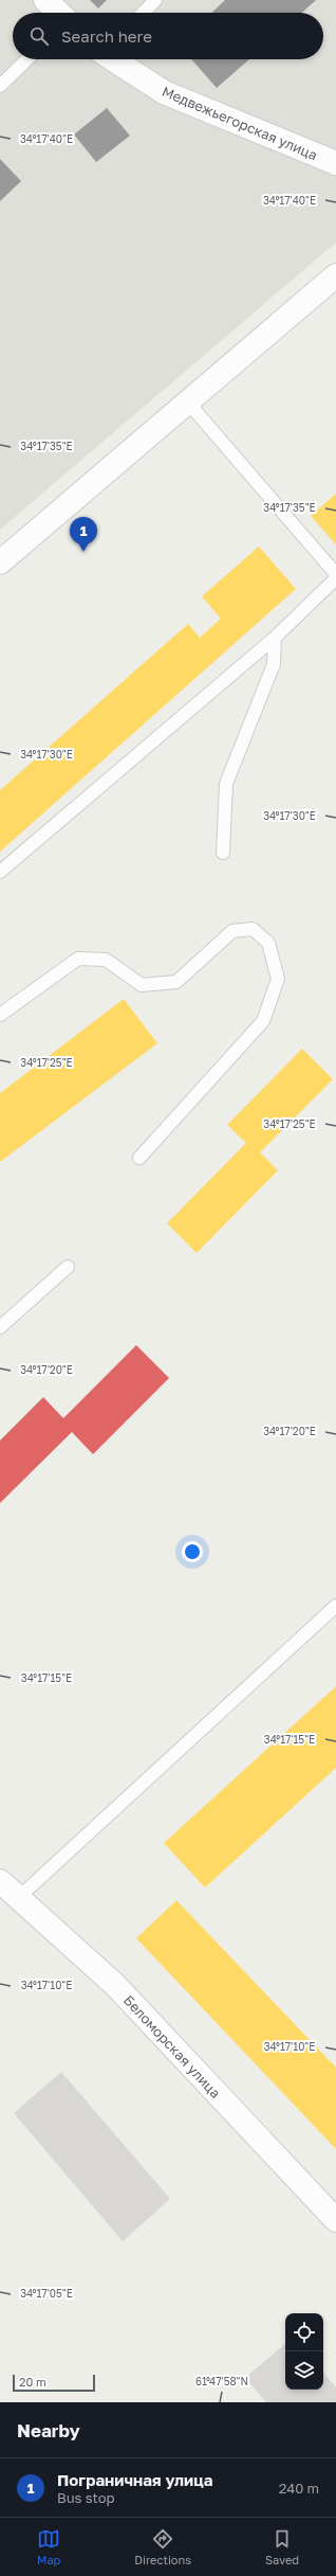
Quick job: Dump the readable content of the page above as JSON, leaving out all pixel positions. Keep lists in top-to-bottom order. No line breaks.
{"streets":{"street":["Медвежьегорская улица","Беломорская улица"]},"scale_bar":"20 m","page":{"search":"Search here","pins":"1","scale":"20 m","heading":"Nearby","list":[{"mark":"1","name":"Пограничная улица","note":"Bus stop","value":"240 m"}],"nav":["Map","Directions","Saved"]},"coordinates":["34°17'40\"E","34°17'35\"E","34°17'30\"E","34°17'25\"E","34°17'20\"E","34°17'15\"E","34°17'10\"E","34°17'05\"E","61°47'58\"N"]}
